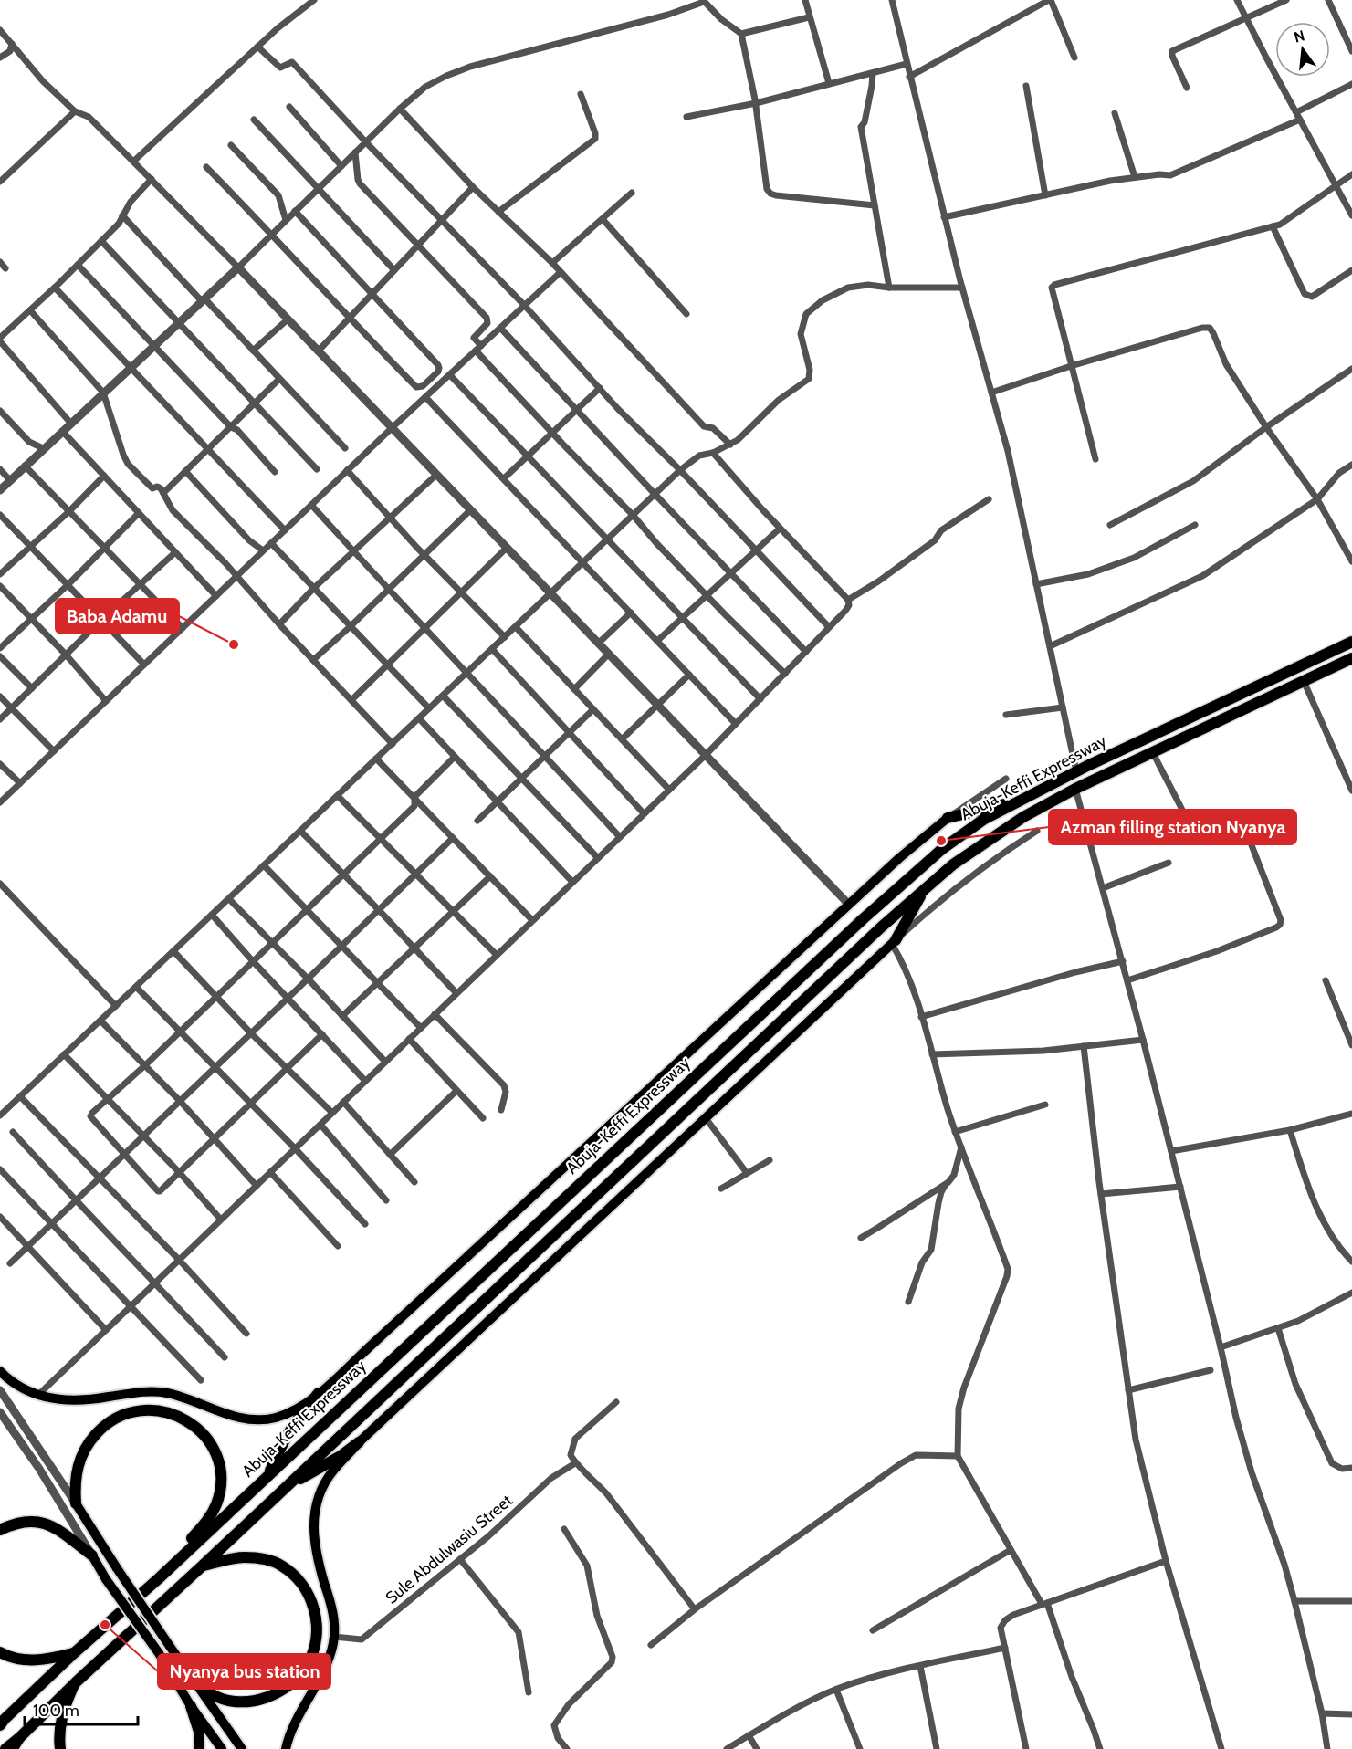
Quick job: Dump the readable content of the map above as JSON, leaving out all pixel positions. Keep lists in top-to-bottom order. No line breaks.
{"streets":{"highway":["Abuja-Keffi Expressway"],"street":["Sule Abdulwasiu Street"]},"places":["Baba Adamu","Azman filling station Nyanya","Nyanya bus station"],"scale_bar":"100 m","north":"top"}
